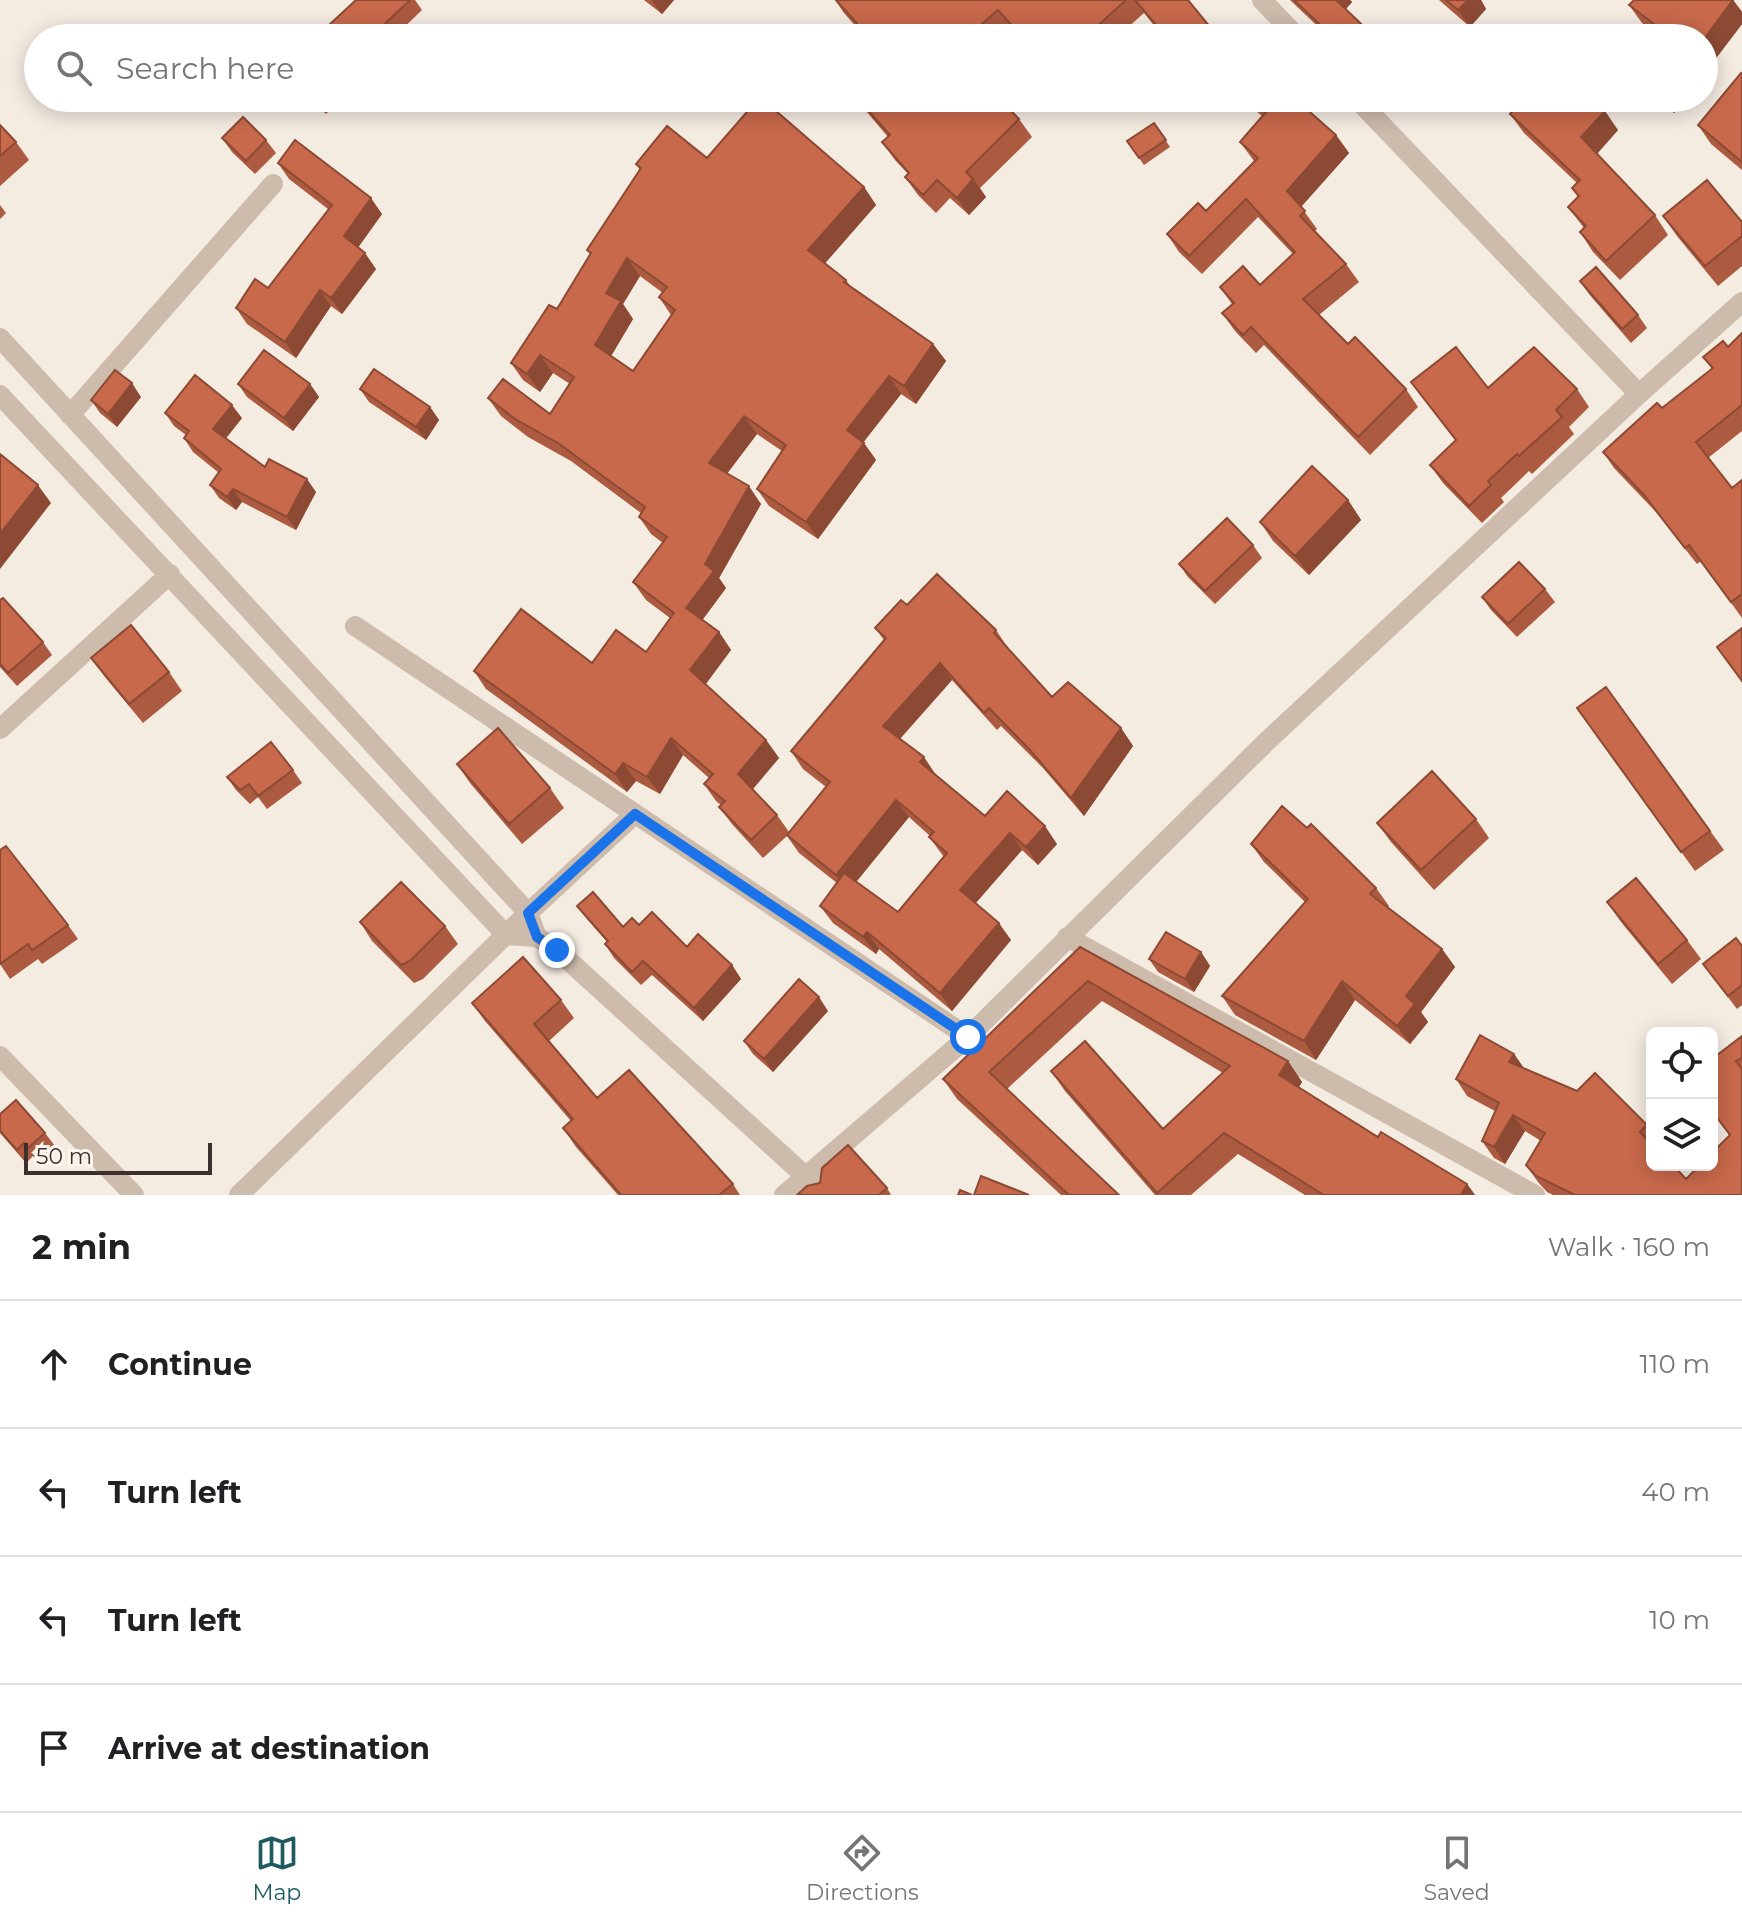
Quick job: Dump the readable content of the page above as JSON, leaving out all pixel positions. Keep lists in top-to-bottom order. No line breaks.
{"scale_bar":"50 m","page":{"search":"Search here","scale":"50 m","heading":["2 min","Walk · 160 m"],"list":[["Continue","110 m"],["Turn left","40 m"],["Turn left","10 m"],"Arrive at destination"],"nav":["Map","Directions","Saved"]}}
